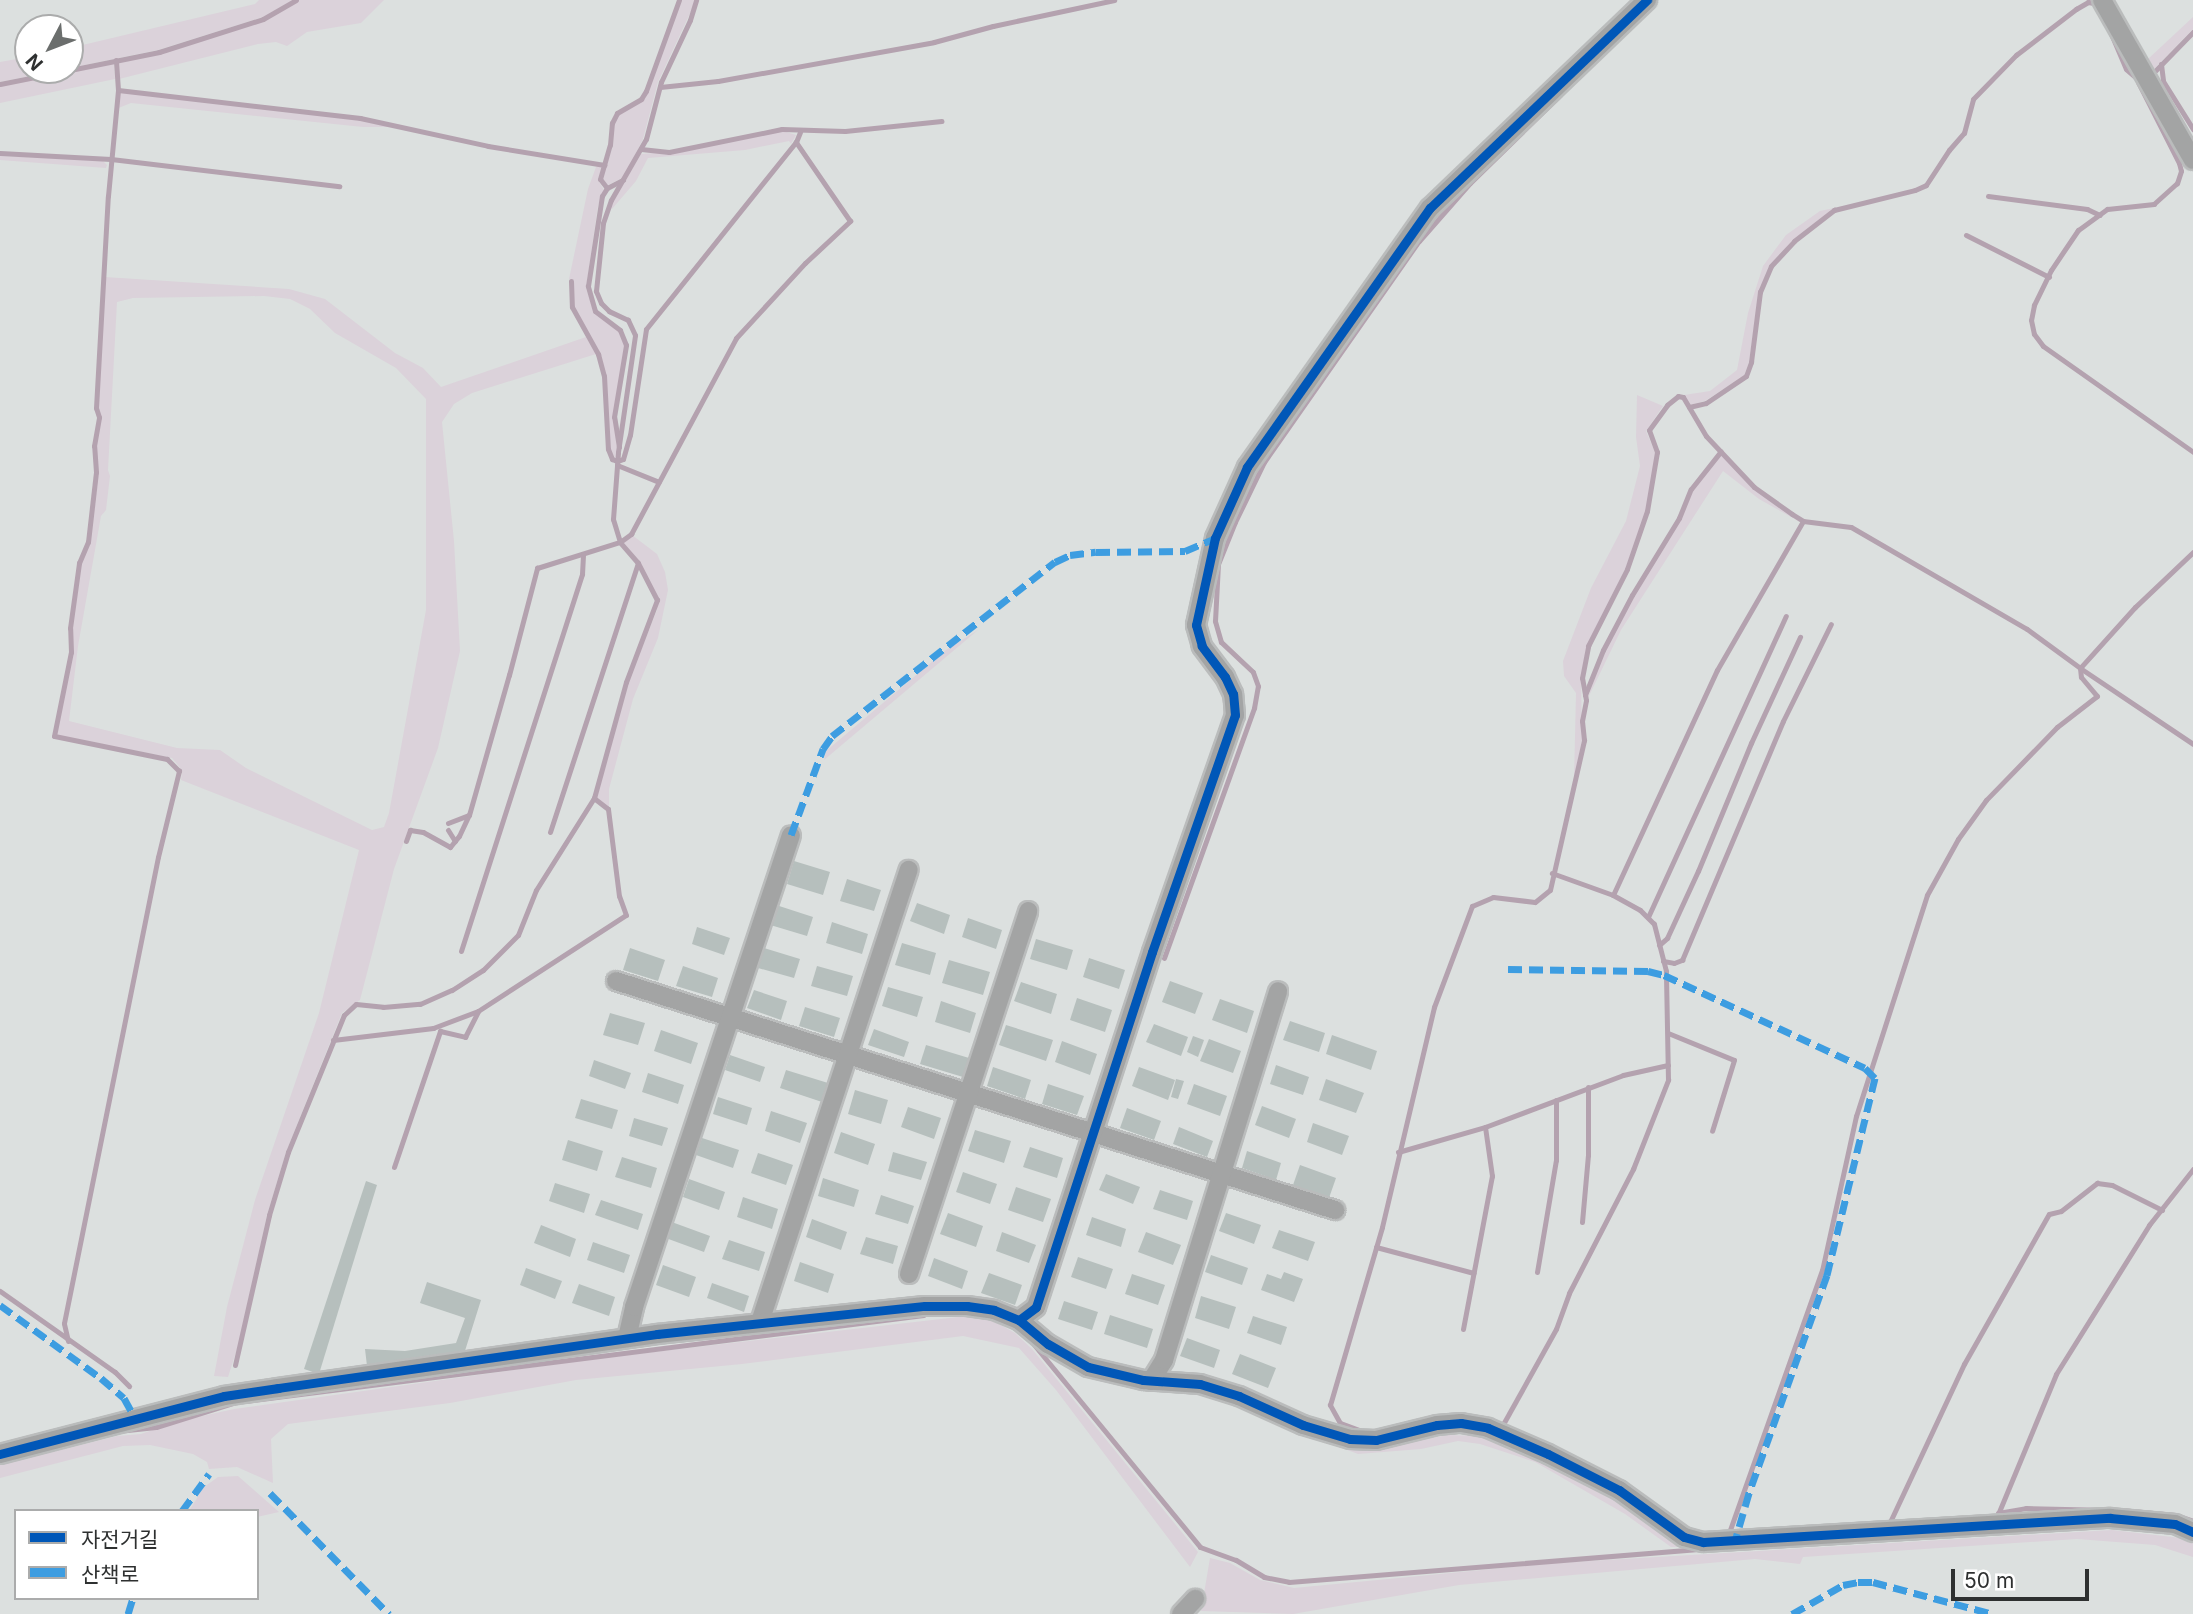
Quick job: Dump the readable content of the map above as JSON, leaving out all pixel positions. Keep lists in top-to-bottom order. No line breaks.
{"legend":["자전거길","산책로"],"scale_bar":"50 m","north":"bottom left"}
